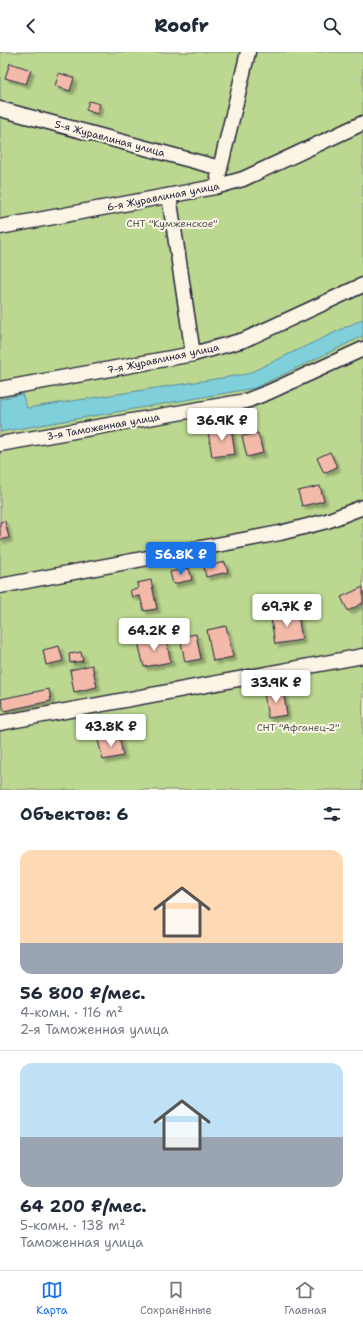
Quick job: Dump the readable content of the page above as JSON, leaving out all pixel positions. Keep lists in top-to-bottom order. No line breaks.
{"streets":{"street":["5-я Журавлиная улица","6-я Журавлиная улица","7-я Журавлиная улица","3-я Таможенная улица"]},"parks":["СНТ \"Кумженское\"","СНТ \"Афганец-2\""],"page":{"header":"Roofr","price":["36.9K ₽","56.8K ₽","69.7K ₽","64.2K ₽","33.9K ₽","43.8K ₽"],"heading":"Объектов: 6","list":[{"name":"56 800 ₽/мес.","note":"4-комн. · 116 m² · 2-я Таможенная улица"},{"name":"64 200 ₽/мес.","note":"5-комн. · 138 m² · Таможенная улица"}],"tabs":["Карта","Сохранённые","Главная"]}}
